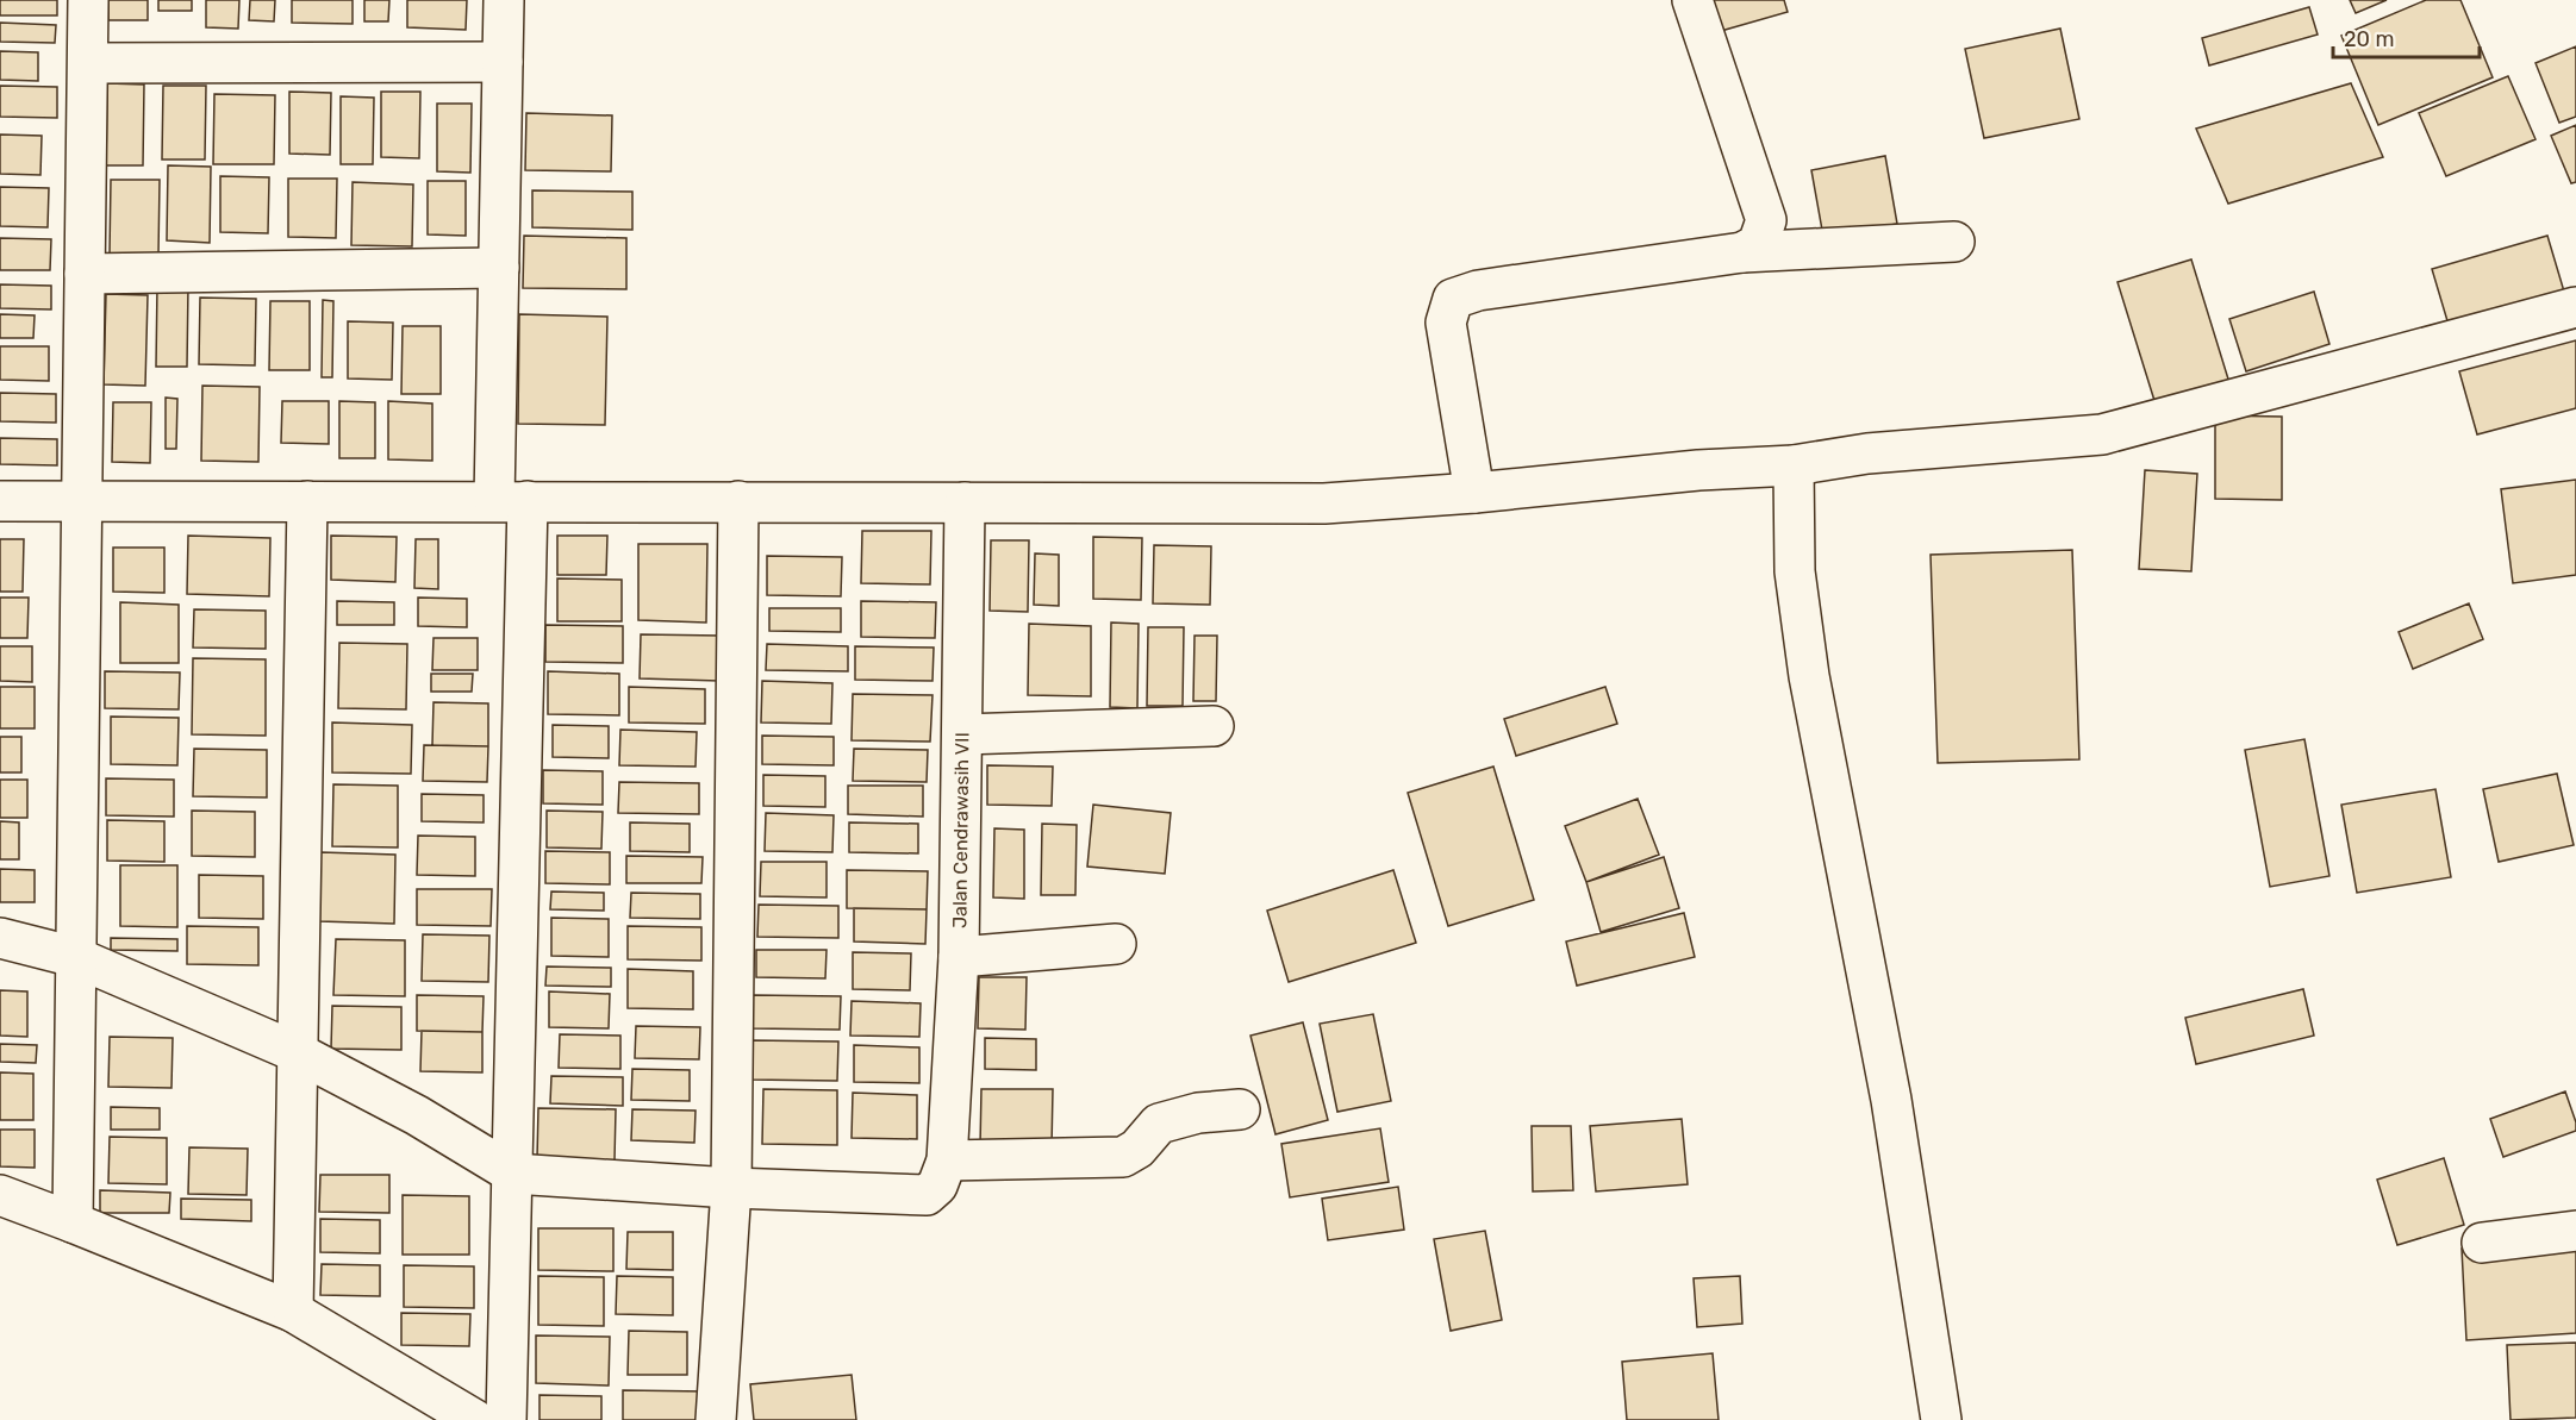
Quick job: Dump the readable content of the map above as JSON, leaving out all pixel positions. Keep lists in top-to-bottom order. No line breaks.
{"streets":{"street":["Jalan Cendrawasih VII"]},"scale_bar":"20 m"}
